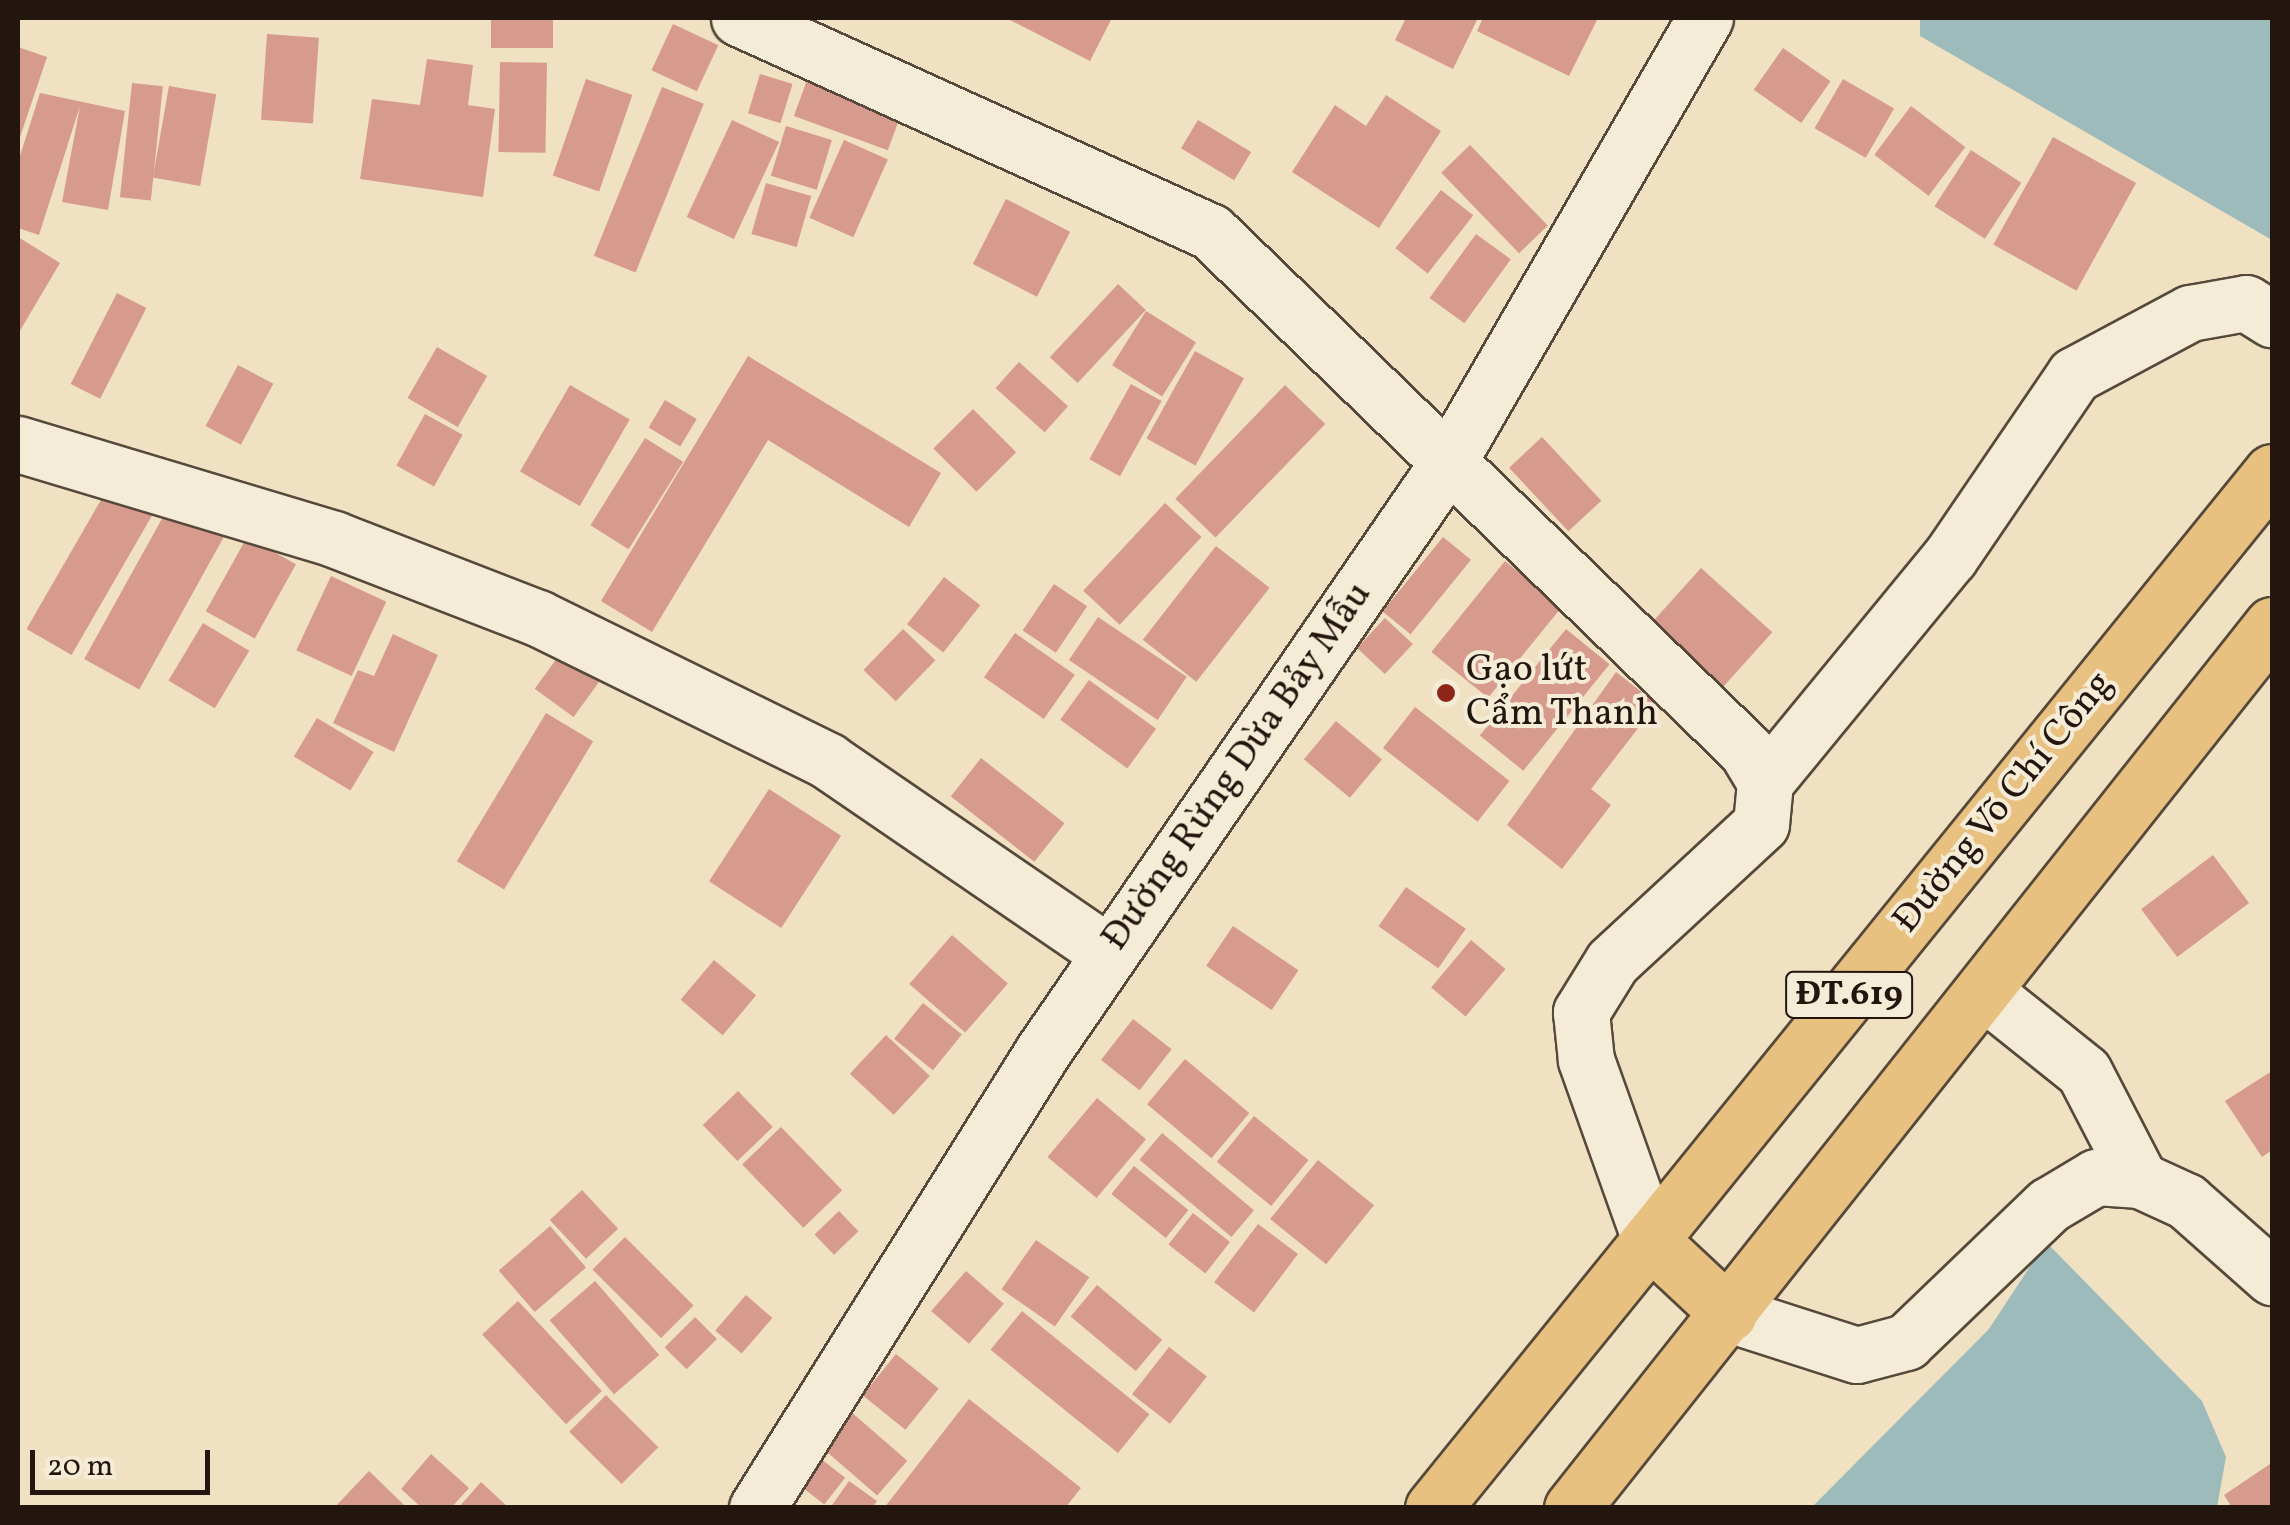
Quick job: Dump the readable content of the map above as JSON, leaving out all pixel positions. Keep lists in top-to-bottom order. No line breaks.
{"streets":{"main road":["Đường Võ Chí Công","ĐT.619"],"street":["Đường Rừng Dừa Bảy Mẫu"]},"places":["Gạo lứt Cẩm Thanh"],"scale_bar":"20 m"}
